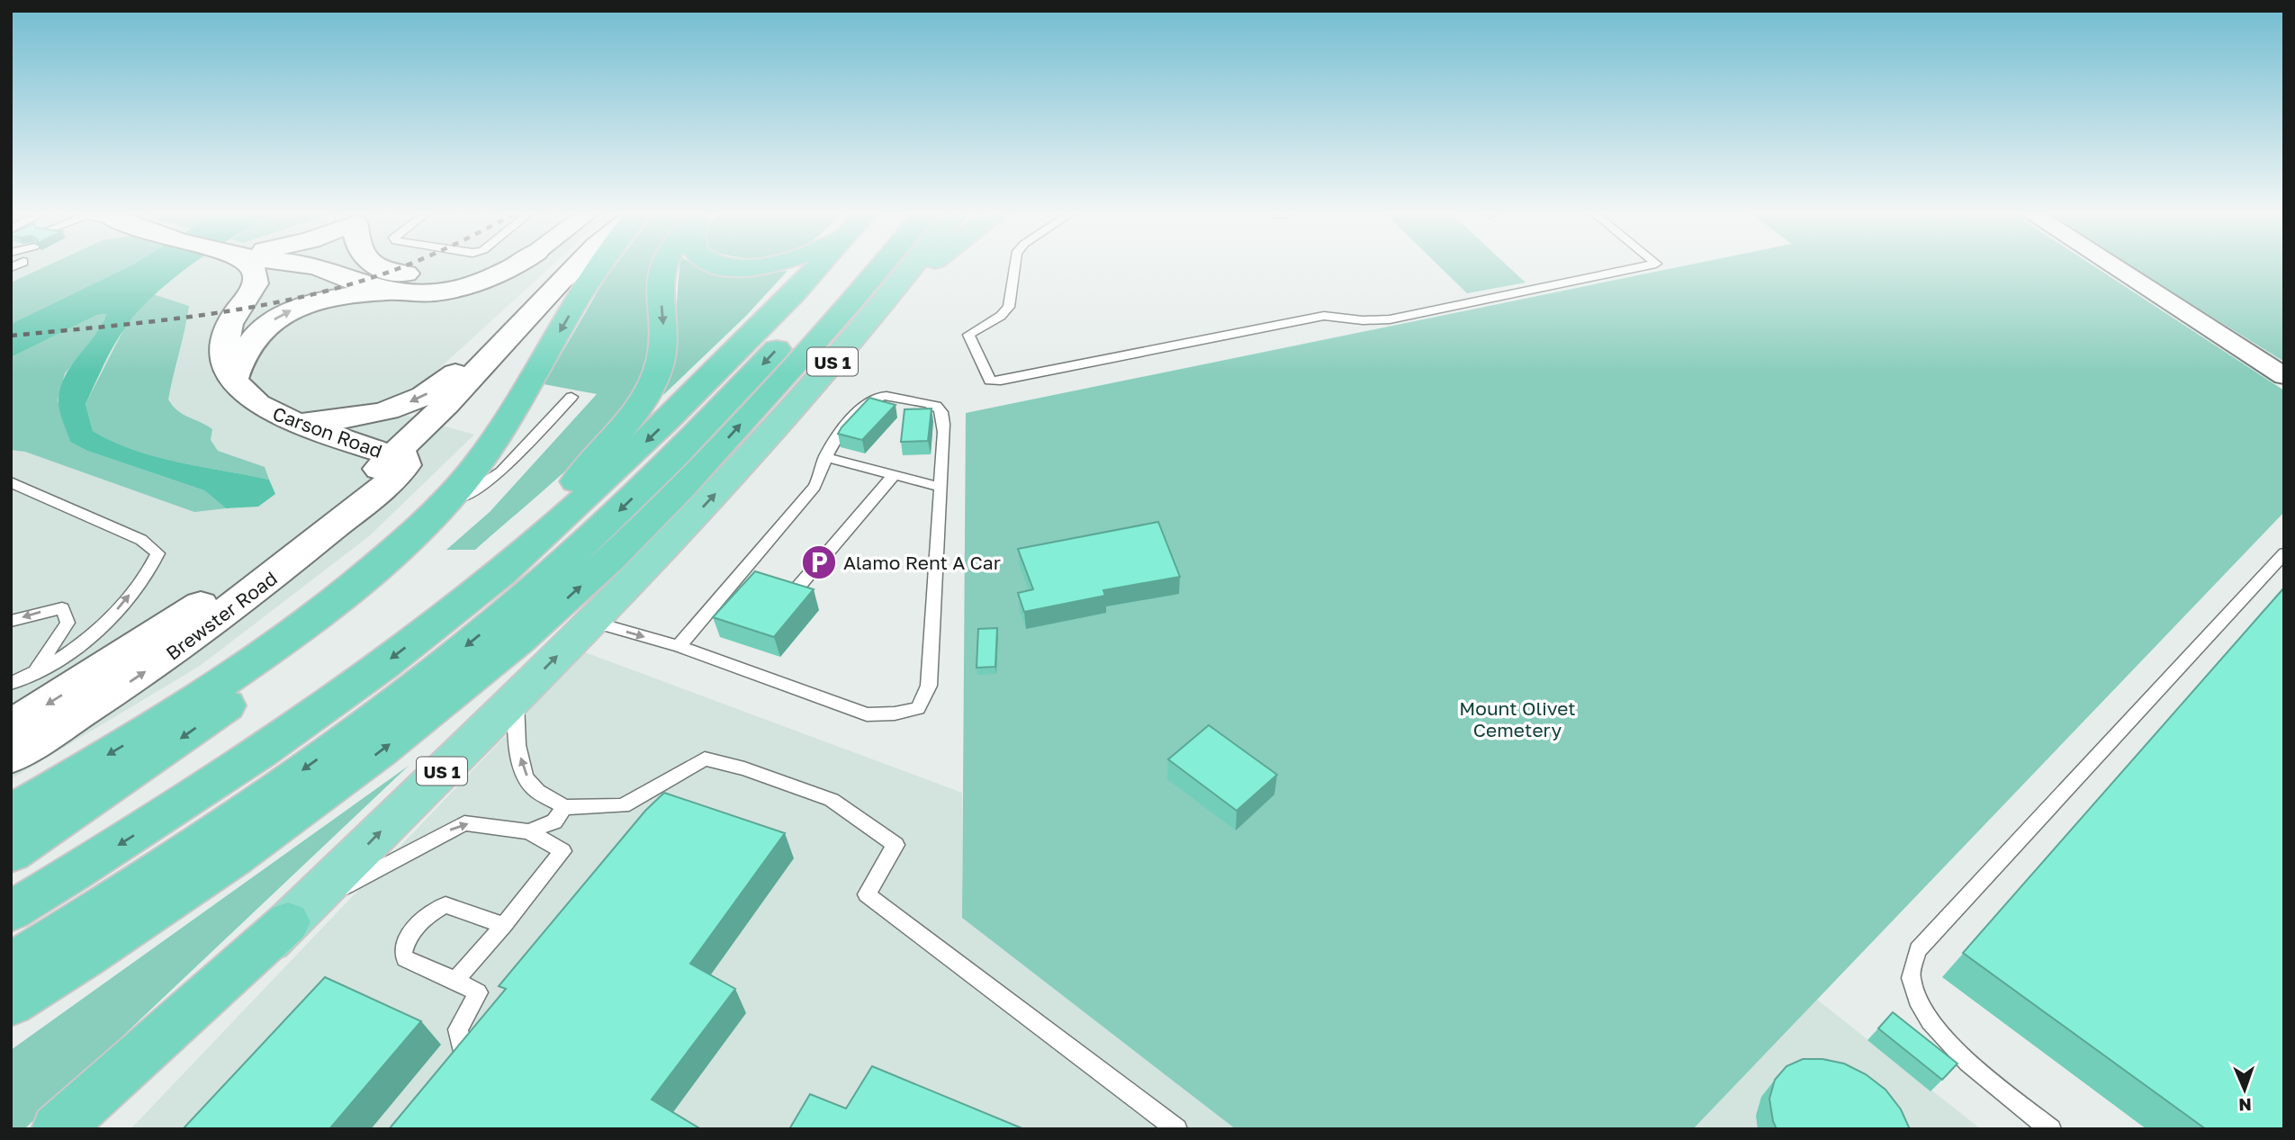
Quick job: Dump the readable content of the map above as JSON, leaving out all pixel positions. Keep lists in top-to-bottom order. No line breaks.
{"streets":{"highway":["US 1"],"street":["Carson Road","Brewster Road"]},"crossings":[["Carson Road","Brewster Road"]],"parks":["Mount Olivet Cemetery"],"places":{"parking":["Alamo Rent A Car"]},"north":"bottom"}
